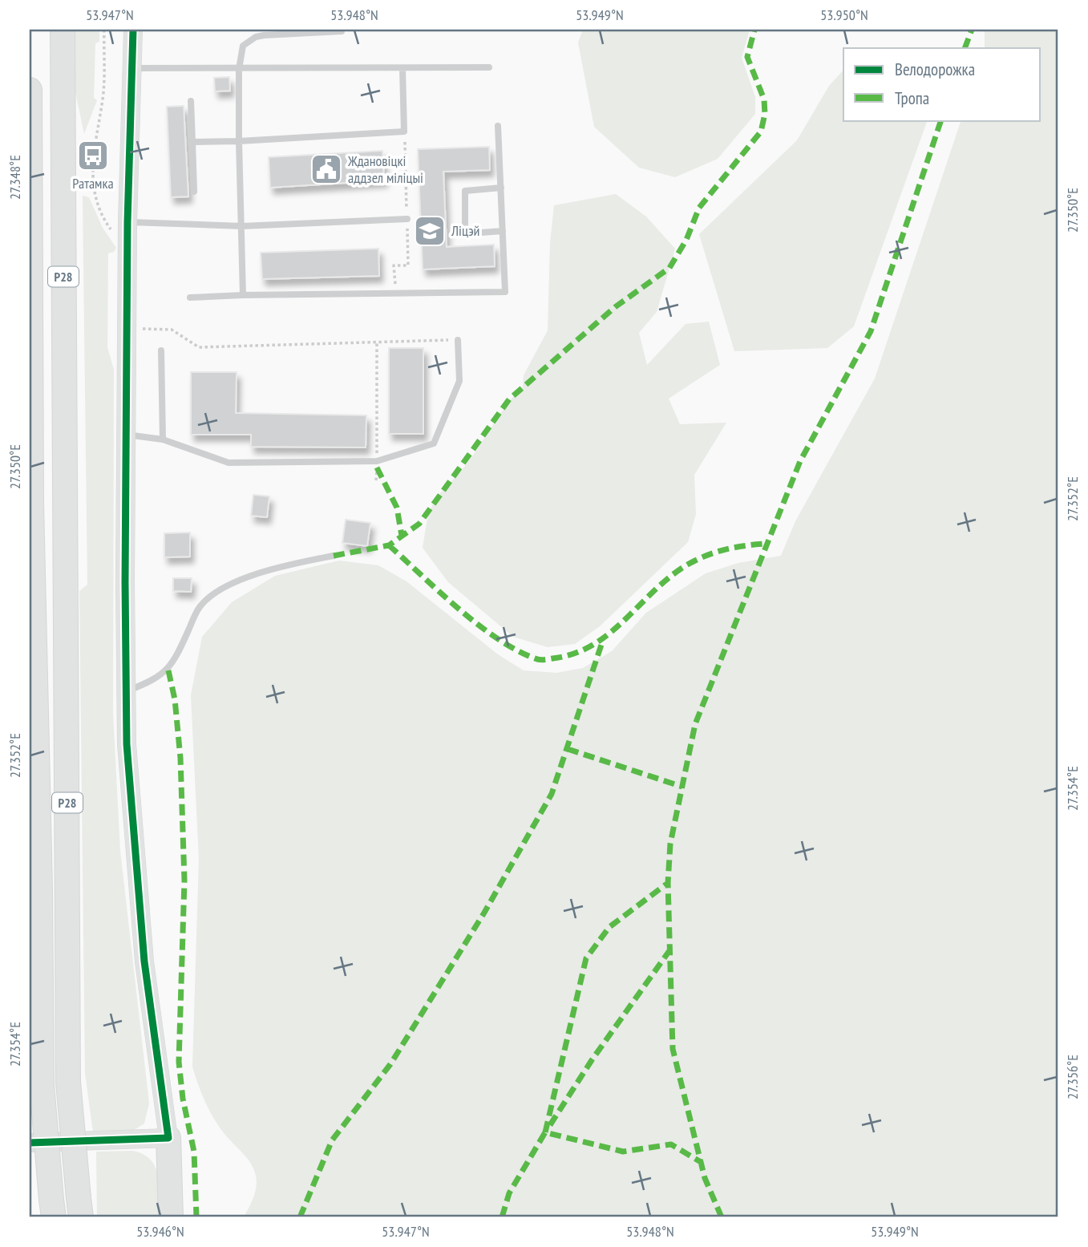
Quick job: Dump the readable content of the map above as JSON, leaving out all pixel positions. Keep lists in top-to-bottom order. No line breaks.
{"streets":{"highway":["Р28"]},"places":{"bus stop":["Ратамка"],"public building":["Ждановіцкі аддзел міліцыі"],"school or university":["Ліцэй"]},"legend":["Велодорожка","Тропа"],"coordinates":["53.947°N","53.948°N","53.949°N","53.950°N","27.348°E","27.350°E","27.352°E","27.354°E","27.356°E","53.946°N"]}
